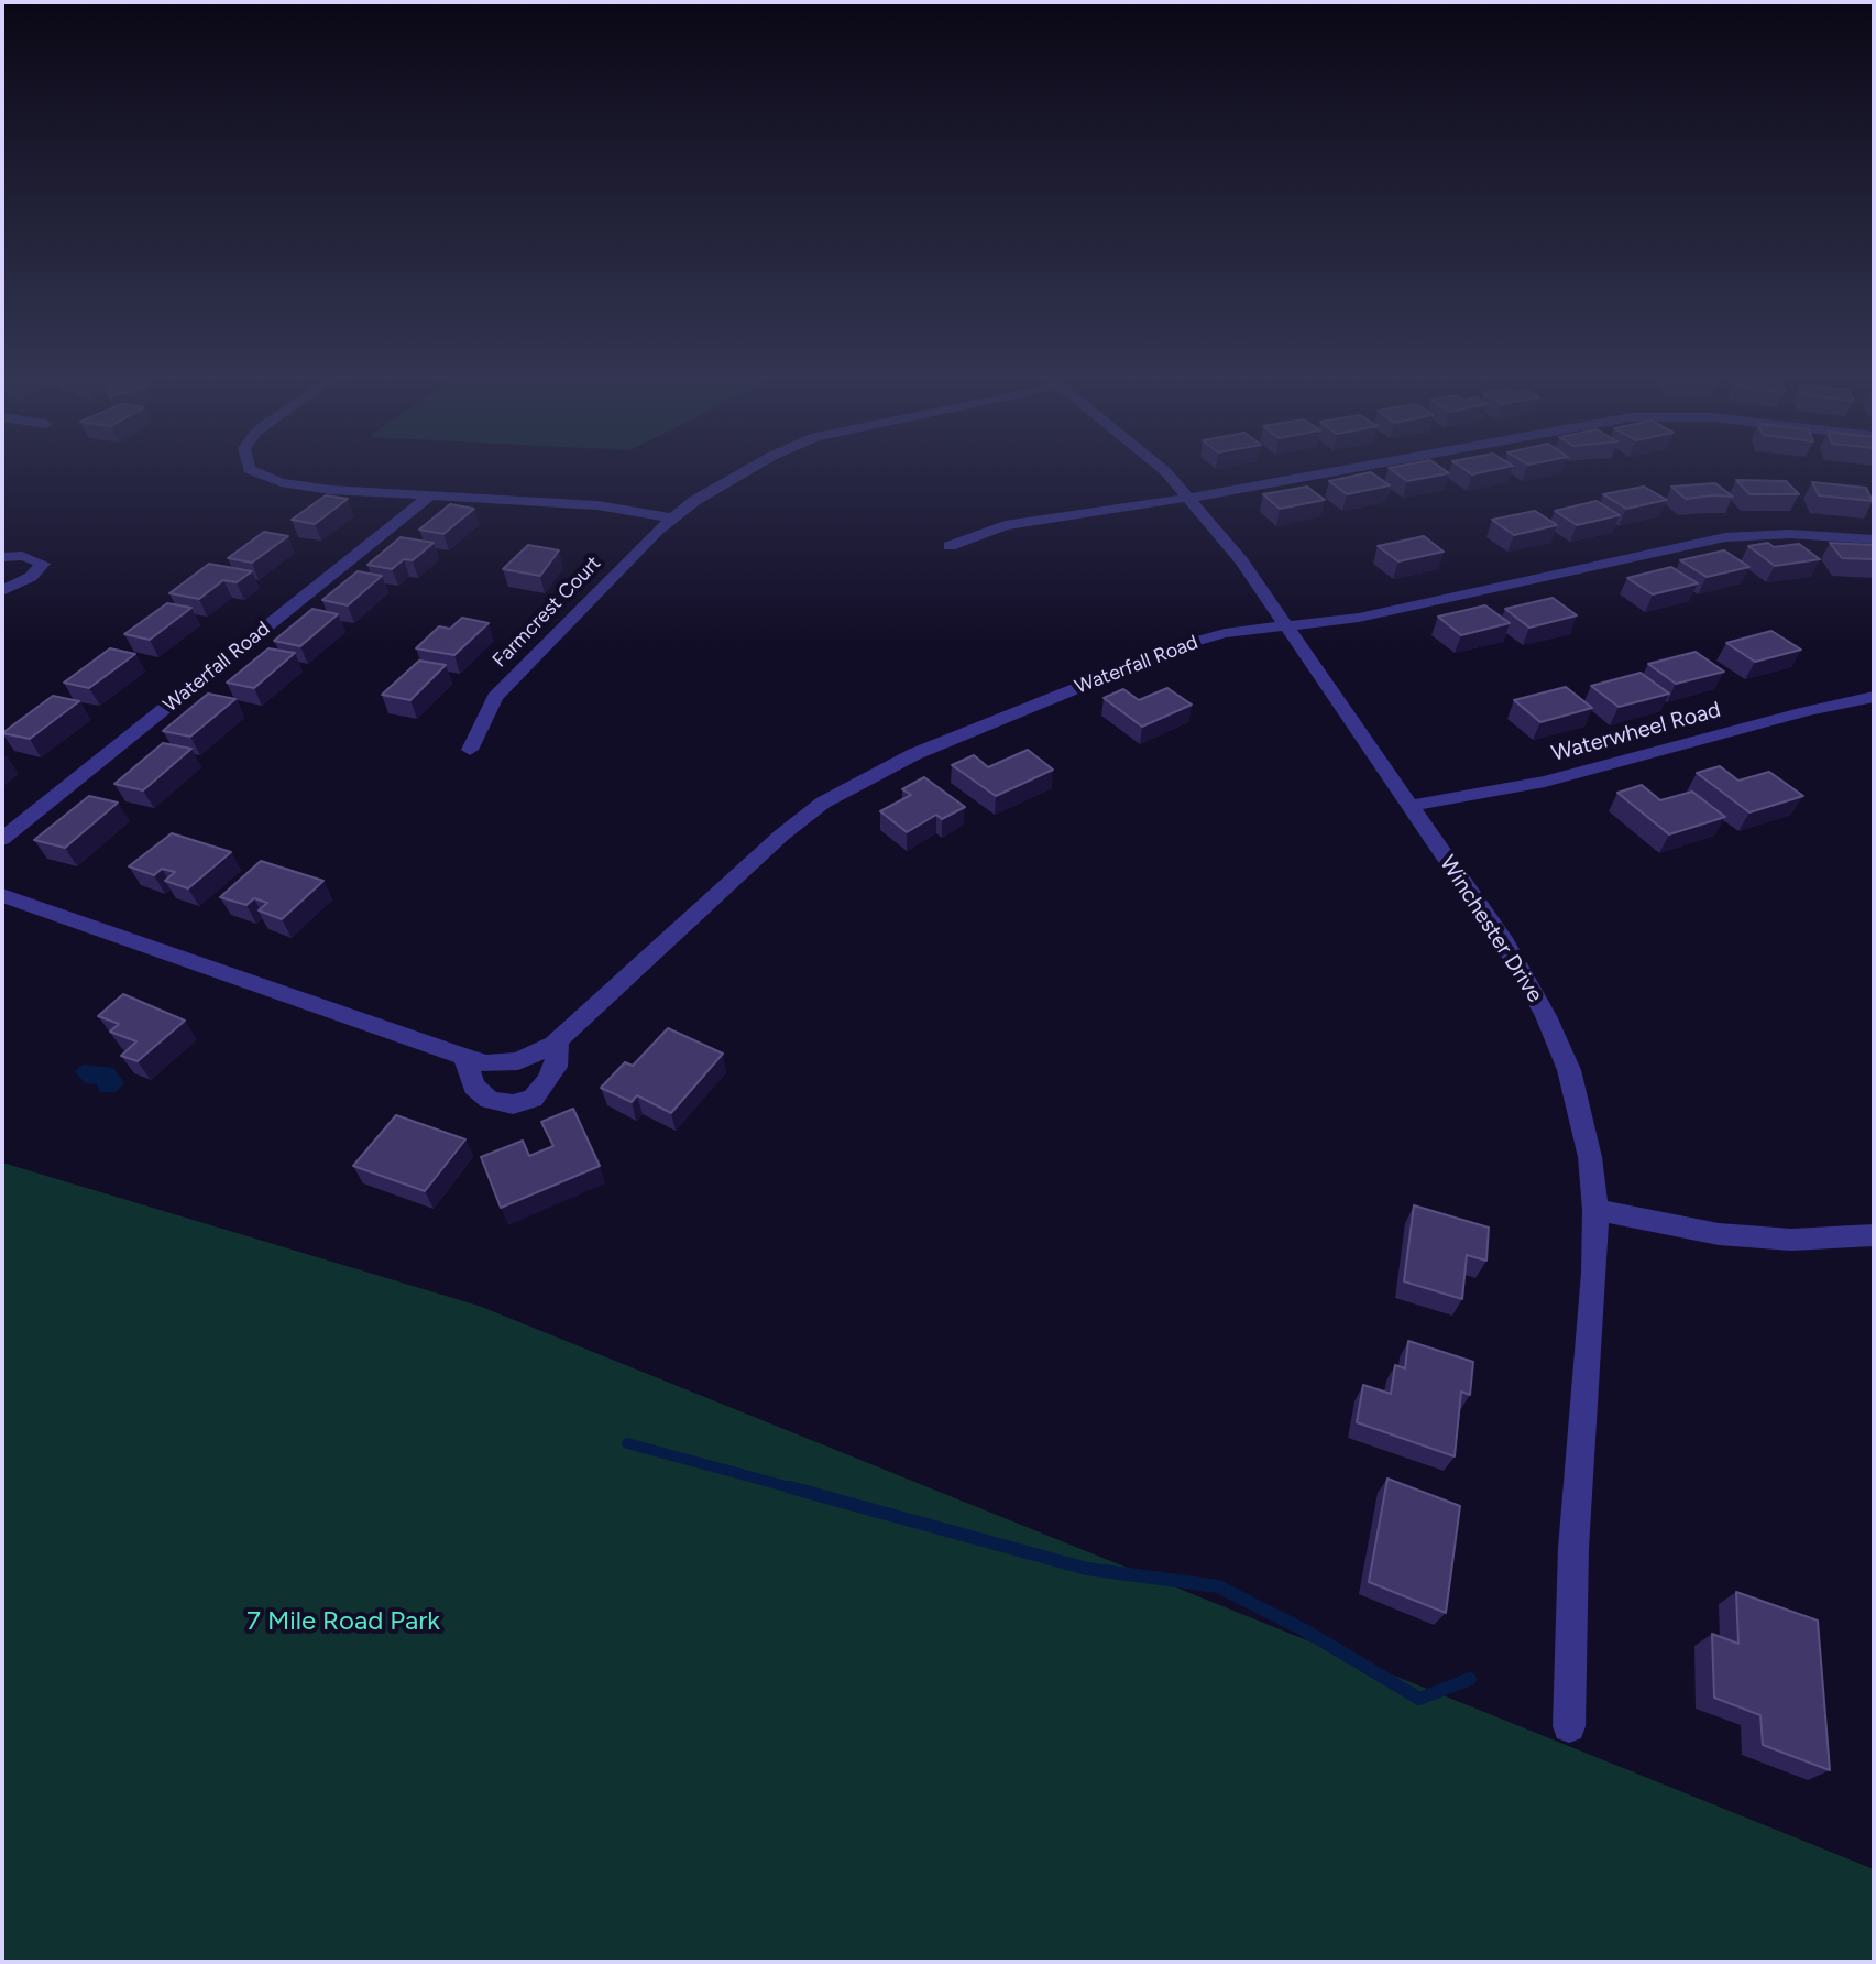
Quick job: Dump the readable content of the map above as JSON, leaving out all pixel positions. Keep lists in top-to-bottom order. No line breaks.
{"streets":{"street":["Farmcrest Court","Waterfall Road","Waterwheel Road","Winchester Drive"]},"crossings":[["Waterfall Road","Winchester Drive"],["Waterwheel Road","Winchester Drive"]],"parks":["7 Mile Road Park"]}
